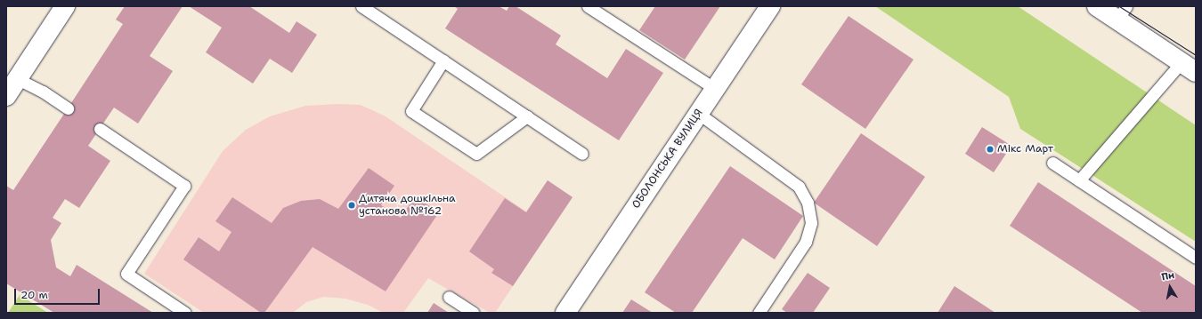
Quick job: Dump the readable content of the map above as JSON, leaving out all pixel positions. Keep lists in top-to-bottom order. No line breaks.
{"streets":{"street":["ОБОЛОНСЬКА ВУЛИЦЯ"]},"places":["Мікс Март","Дитяча дошкільна установа №162"],"scale_bar":"20 m","north":"top"}
